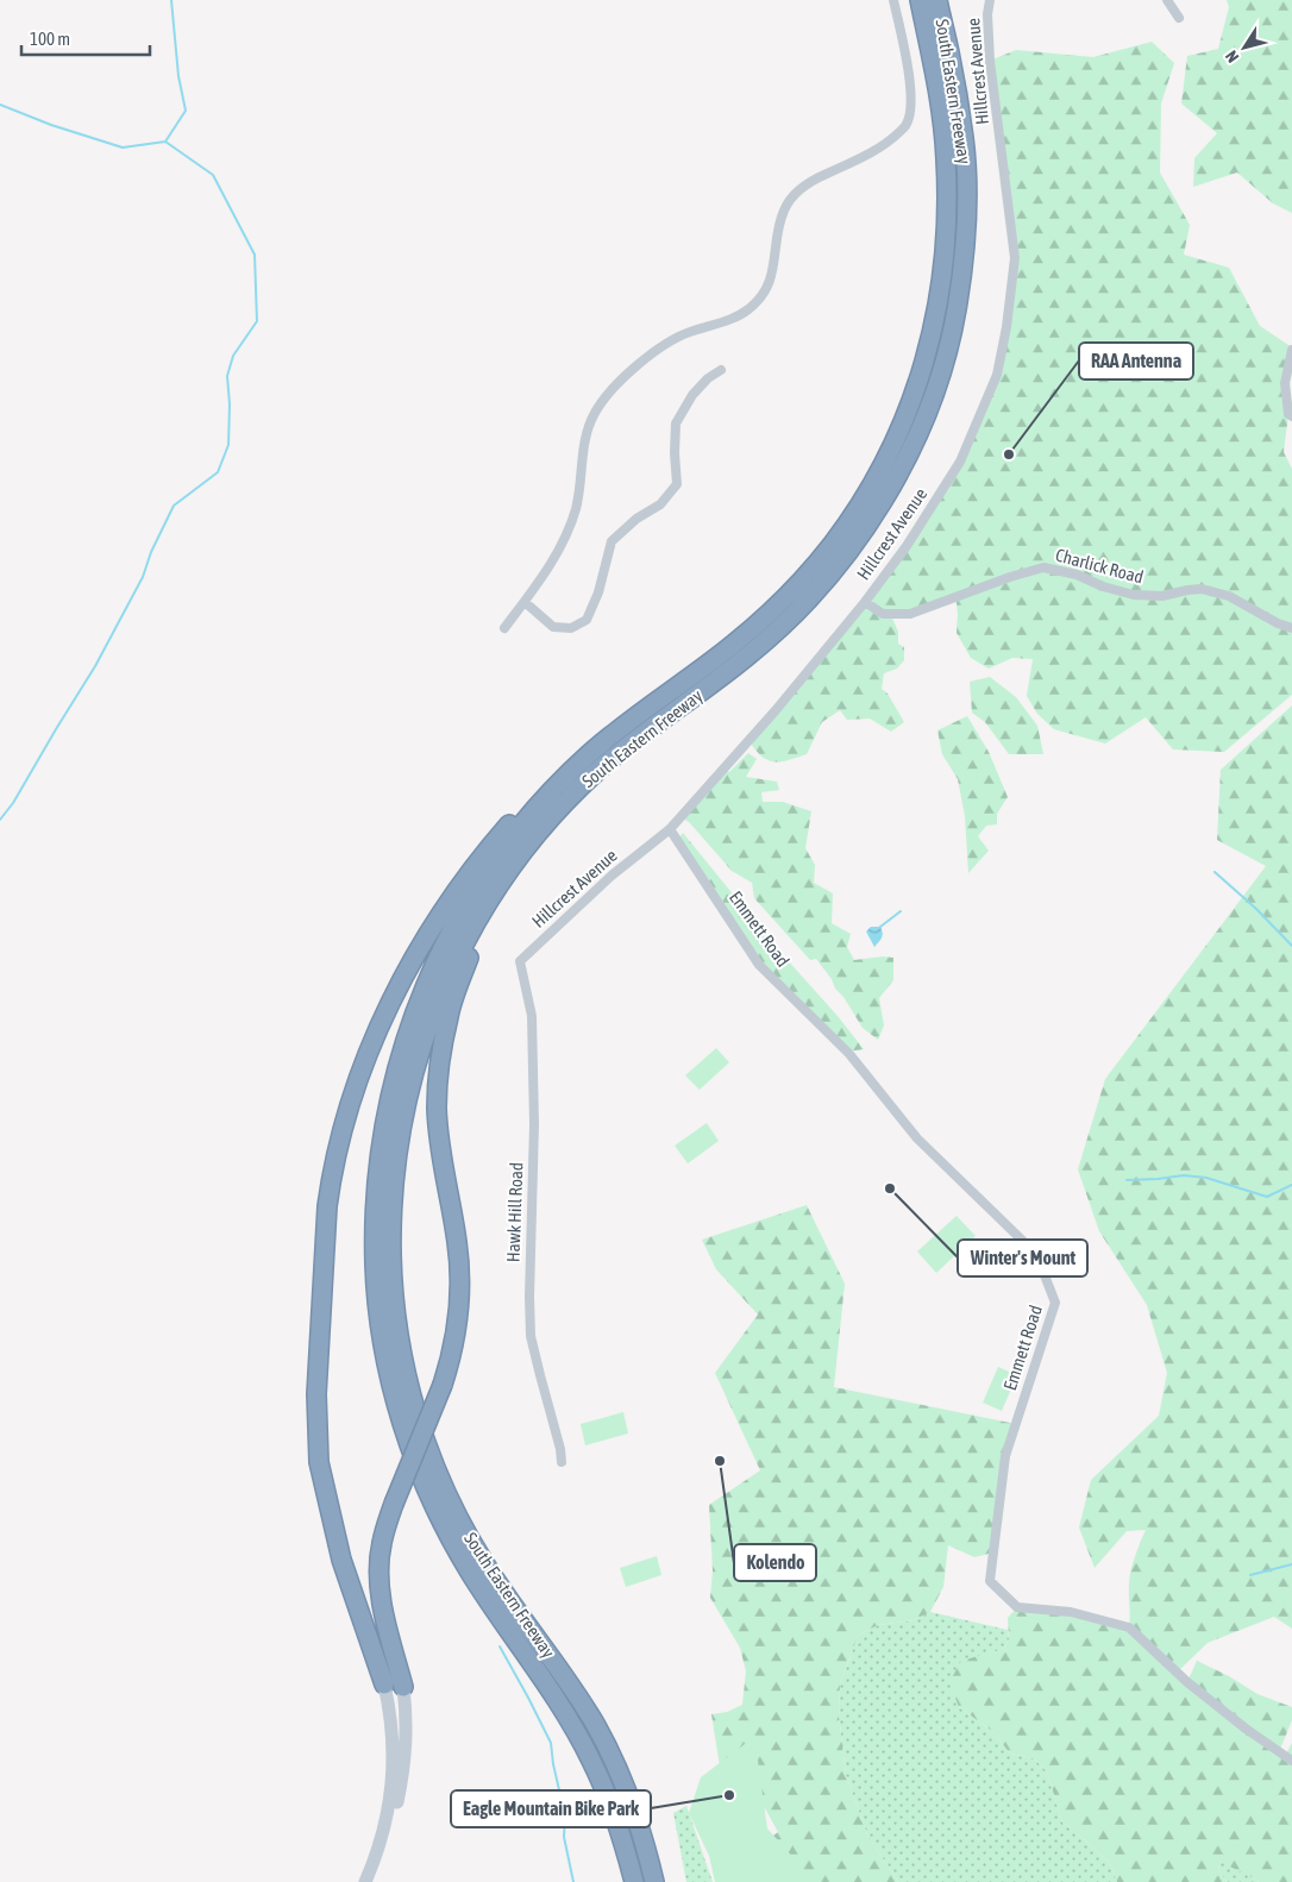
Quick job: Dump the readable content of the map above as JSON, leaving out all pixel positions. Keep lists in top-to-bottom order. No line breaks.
{"streets":{"highway":["South Eastern Freeway"],"street":["Hillcrest Avenue","Charlick Road","Emmett Road","Hawk Hill Road"]},"crossings":[["Hillcrest Avenue","Charlick Road"],["Hillcrest Avenue","Emmett Road"],["Hillcrest Avenue","Hawk Hill Road"]],"places":["RAA Antenna","Winter's Mount","Kolendo","Eagle Mountain Bike Park"],"scale_bar":"100 m","north":"bottom left"}
